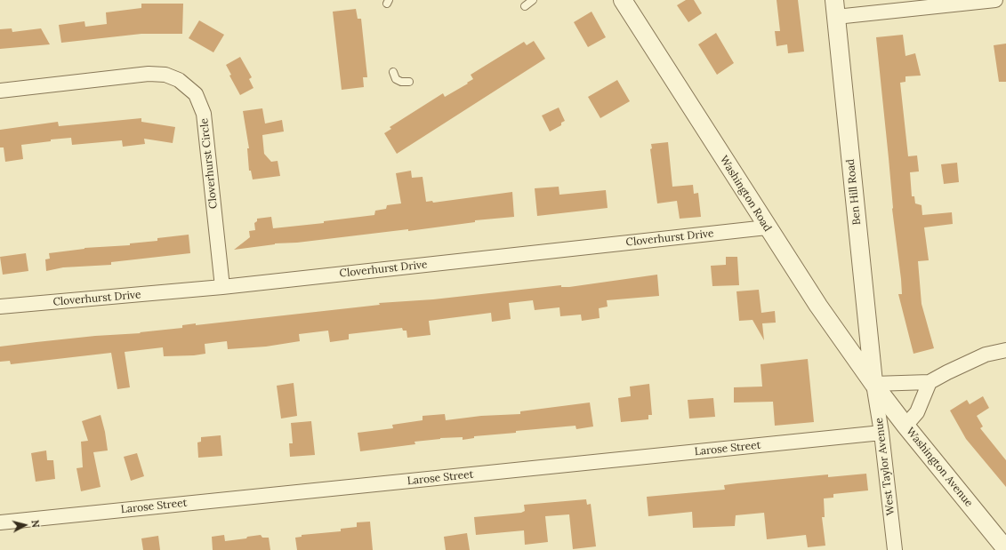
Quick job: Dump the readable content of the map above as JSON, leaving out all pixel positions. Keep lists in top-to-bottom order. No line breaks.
{"streets":{"street":["Cloverhurst Circle","Ben Hill Road","Washington Road","Cloverhurst Drive","Larose Street","West Taylor Avenue","Washington Avenue"]},"crossings":[["Cloverhurst Circle","Cloverhurst Drive"],["Ben Hill Road","Washington Road"],["Ben Hill Road","West Taylor Avenue"],["Ben Hill Road","Washington Avenue"],["Washington Road","Cloverhurst Drive"],["Washington Road","West Taylor Avenue"],["Washington Road","Washington Avenue"],["Larose Street","West Taylor Avenue"],["West Taylor Avenue","Washington Avenue"]],"north":"right"}
